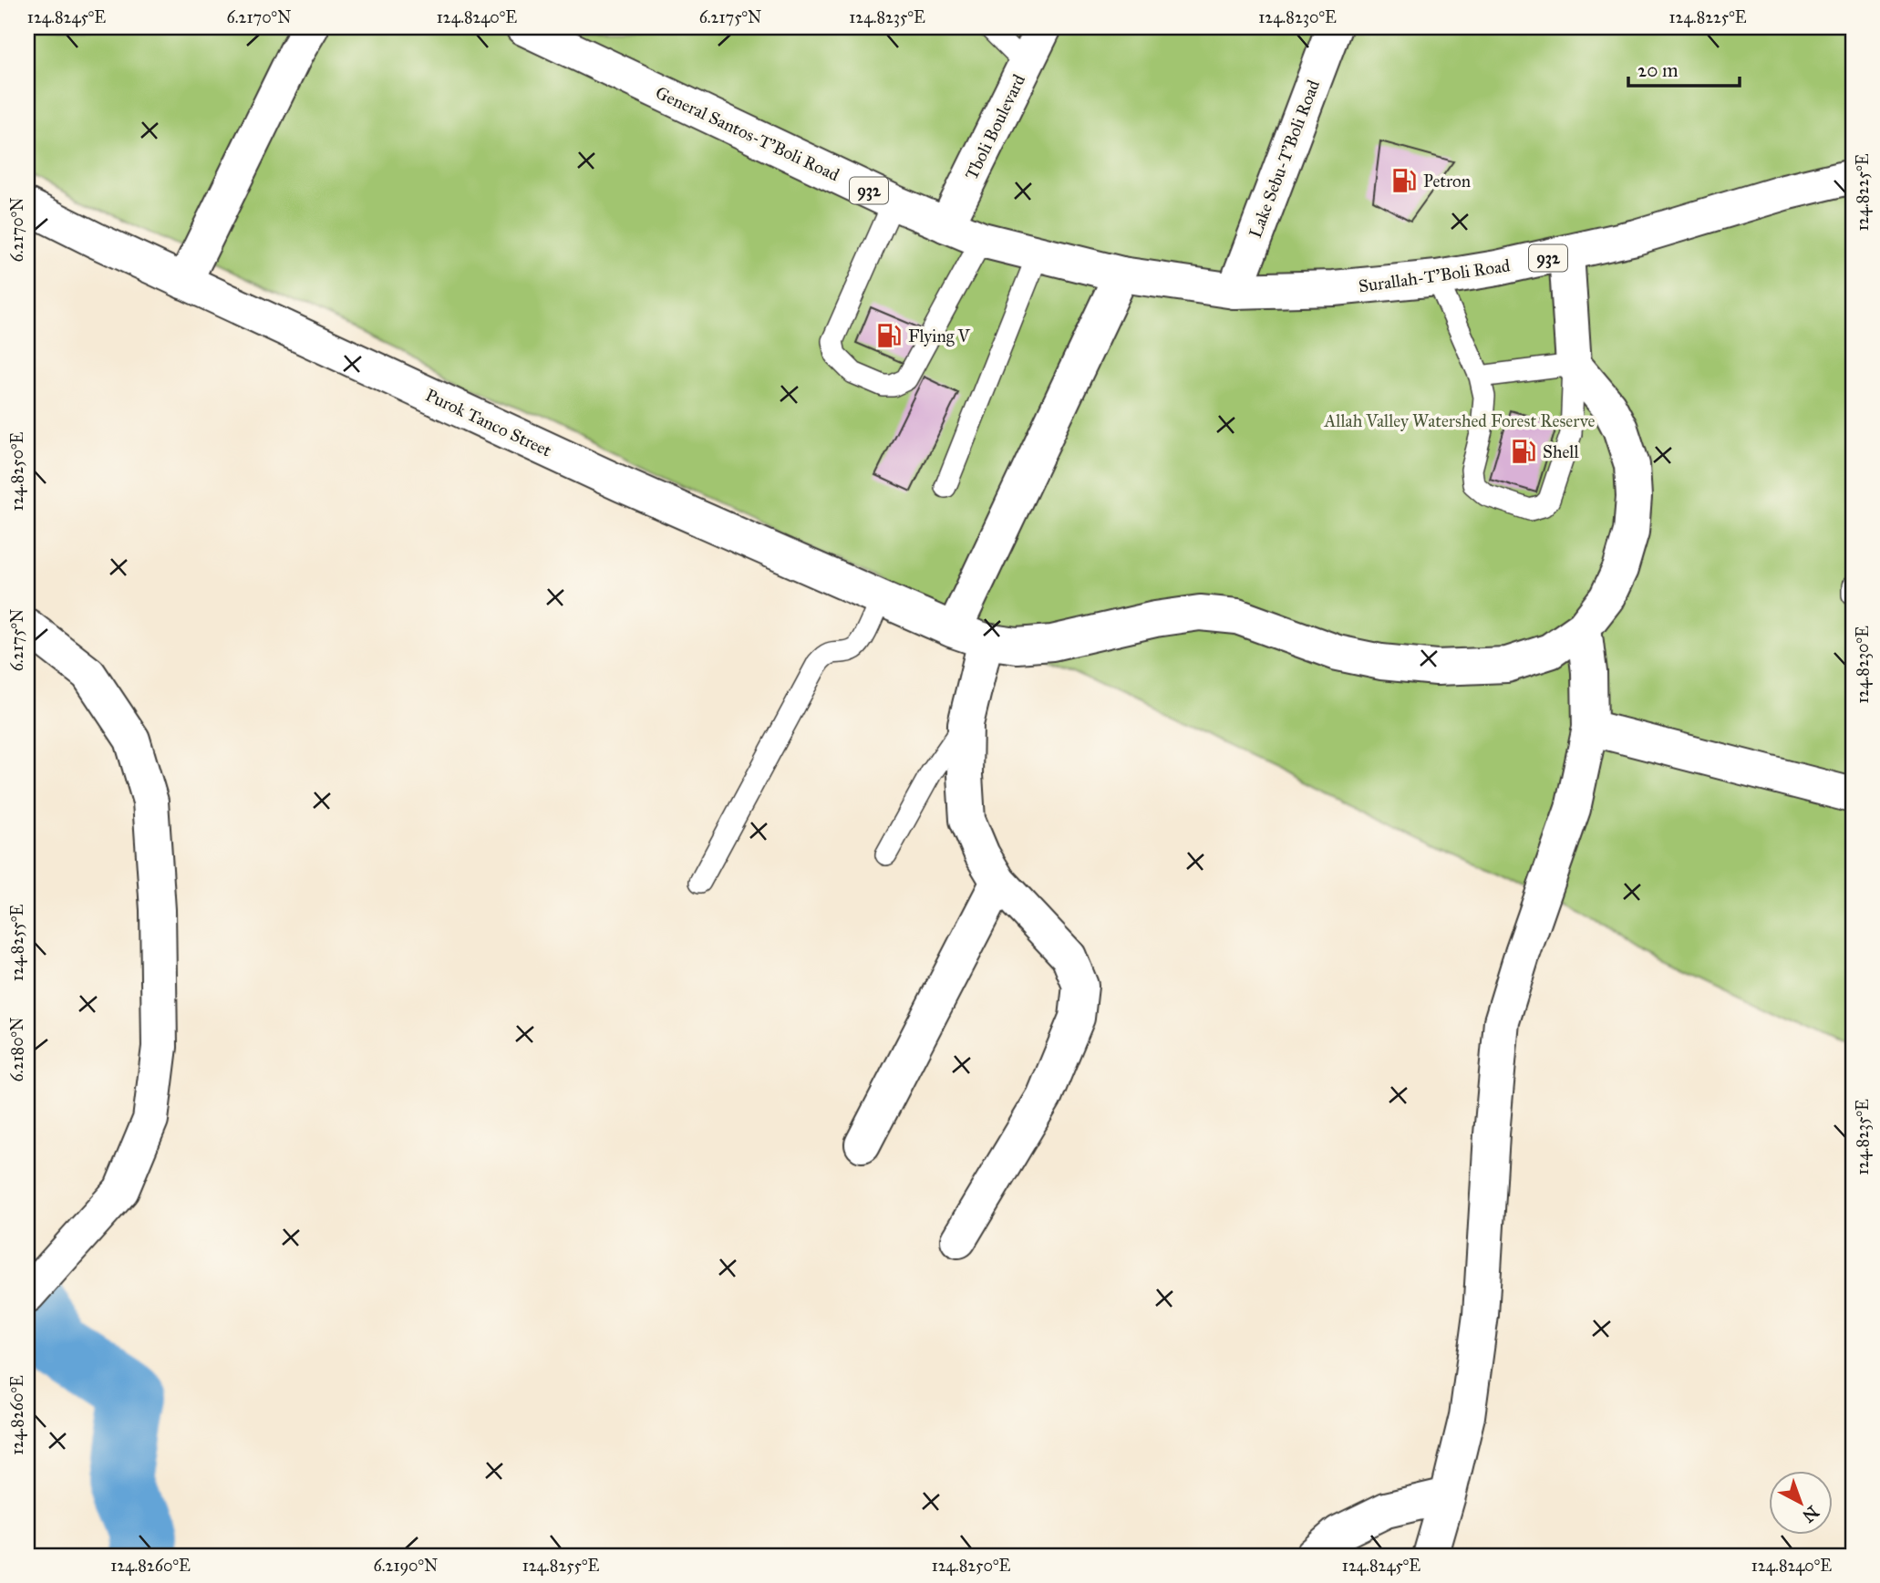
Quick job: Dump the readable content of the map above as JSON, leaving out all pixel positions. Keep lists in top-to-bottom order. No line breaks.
{"streets":{"street":["Tboli Boulevard","General Santos-T'Boli Road","Lake Sebu-T'Boli Road","932","Surallah-T'Boli Road","Purok Tanco Street"]},"crossings":[["Tboli Boulevard","General Santos-T'Boli Road"],["General Santos-T'Boli Road","Lake Sebu-T'Boli Road"],["General Santos-T'Boli Road","Surallah-T'Boli Road"],["Lake Sebu-T'Boli Road","Surallah-T'Boli Road"]],"parks":["Allah Valley Watershed Forest Reserve"],"places":{"fuel station":["Petron","Flying V","Shell"]},"scale_bar":"20 m","north":"bottom right","coordinates":["124.8245°E","6.2170°N","124.8240°E","6.2175°N","124.8235°E","124.8230°E","124.8225°E","124.8250°E","124.8255°E","6.2180°N","124.8260°E","6.2190°N"]}
